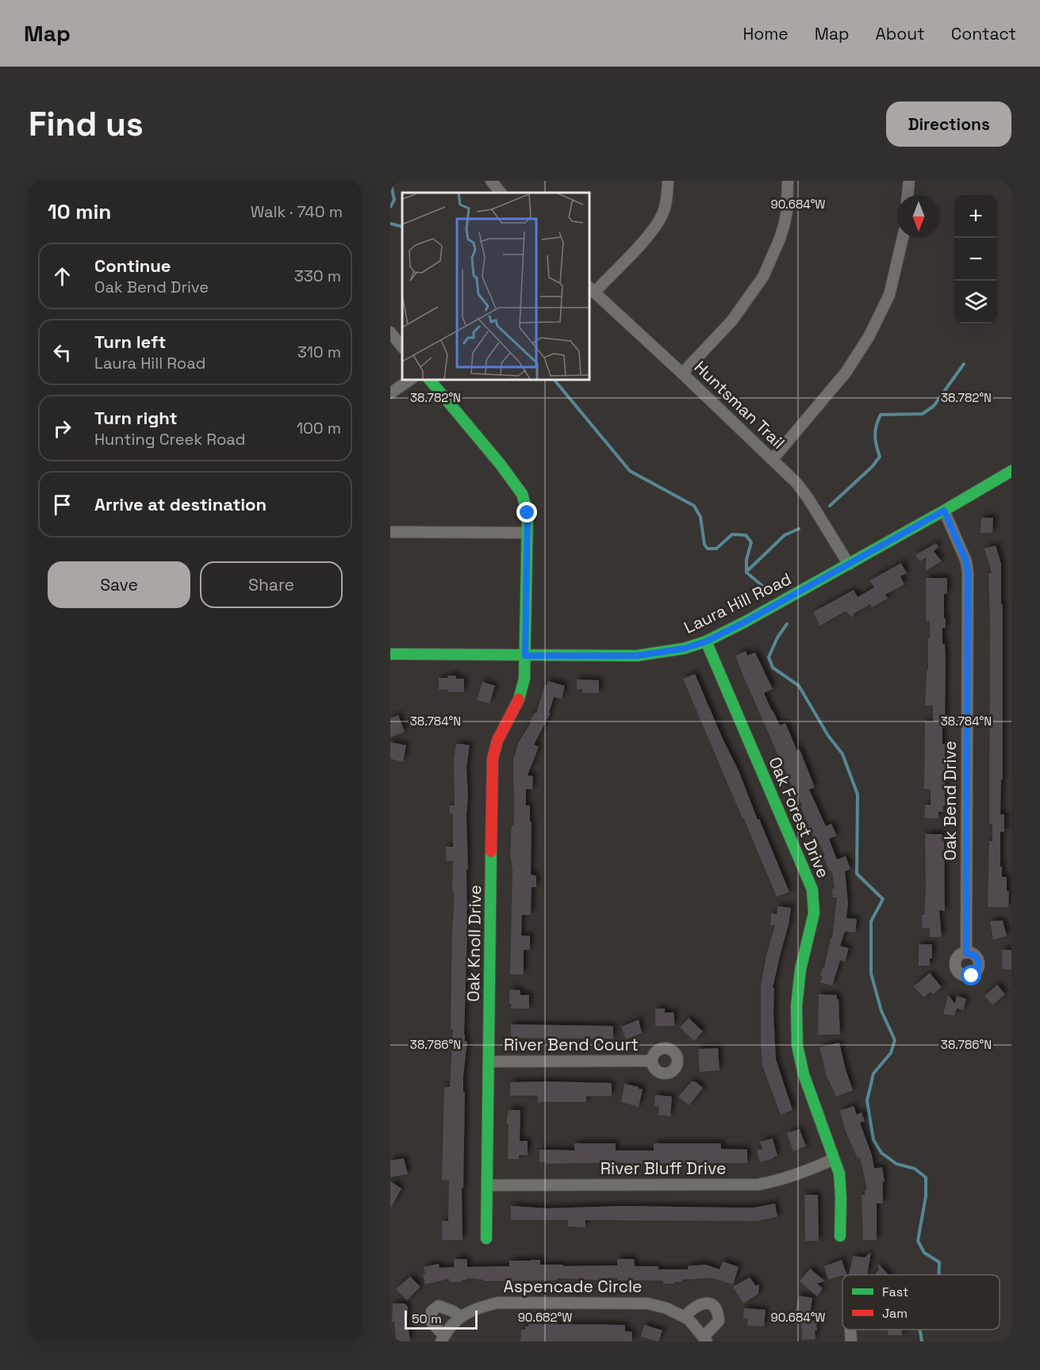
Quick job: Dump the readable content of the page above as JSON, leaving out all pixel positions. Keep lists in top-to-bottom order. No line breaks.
{"streets":{"street":["Huntsman Trail","Laura Hill Road","Oak Bend Drive","Oak Forest Drive","Oak Knoll Drive","River Bend Court","River Bluff Drive","Aspencade Circle"]},"crossings":[["Huntsman Trail","Laura Hill Road"],["Laura Hill Road","Oak Bend Drive"],["Laura Hill Road","Oak Forest Drive"],["Laura Hill Road","Oak Knoll Drive"],["Oak Forest Drive","River Bluff Drive"],["Oak Knoll Drive","River Bend Court"],["Oak Knoll Drive","River Bluff Drive"]],"legend":["Fast","Jam"],"scale_bar":"50 m","north":"bottom","page":{"header":"Map","nav":["Home","Map","About","Contact"],"buttons":["Directions",["Save","Share"]],"title":"Find us","heading":["10 min","Walk · 740 m"],"map_buttons":["+","−"],"list":[["Continue","Oak Bend Drive","330 m"],["Turn left","Laura Hill Road","310 m"],["Turn right","Hunting Creek Road","100 m"],"Arrive at destination"],"scale":"50 m"},"coordinates":["90.684°W","38.782°N","38.784°N","38.786°N","90.682°W"]}
